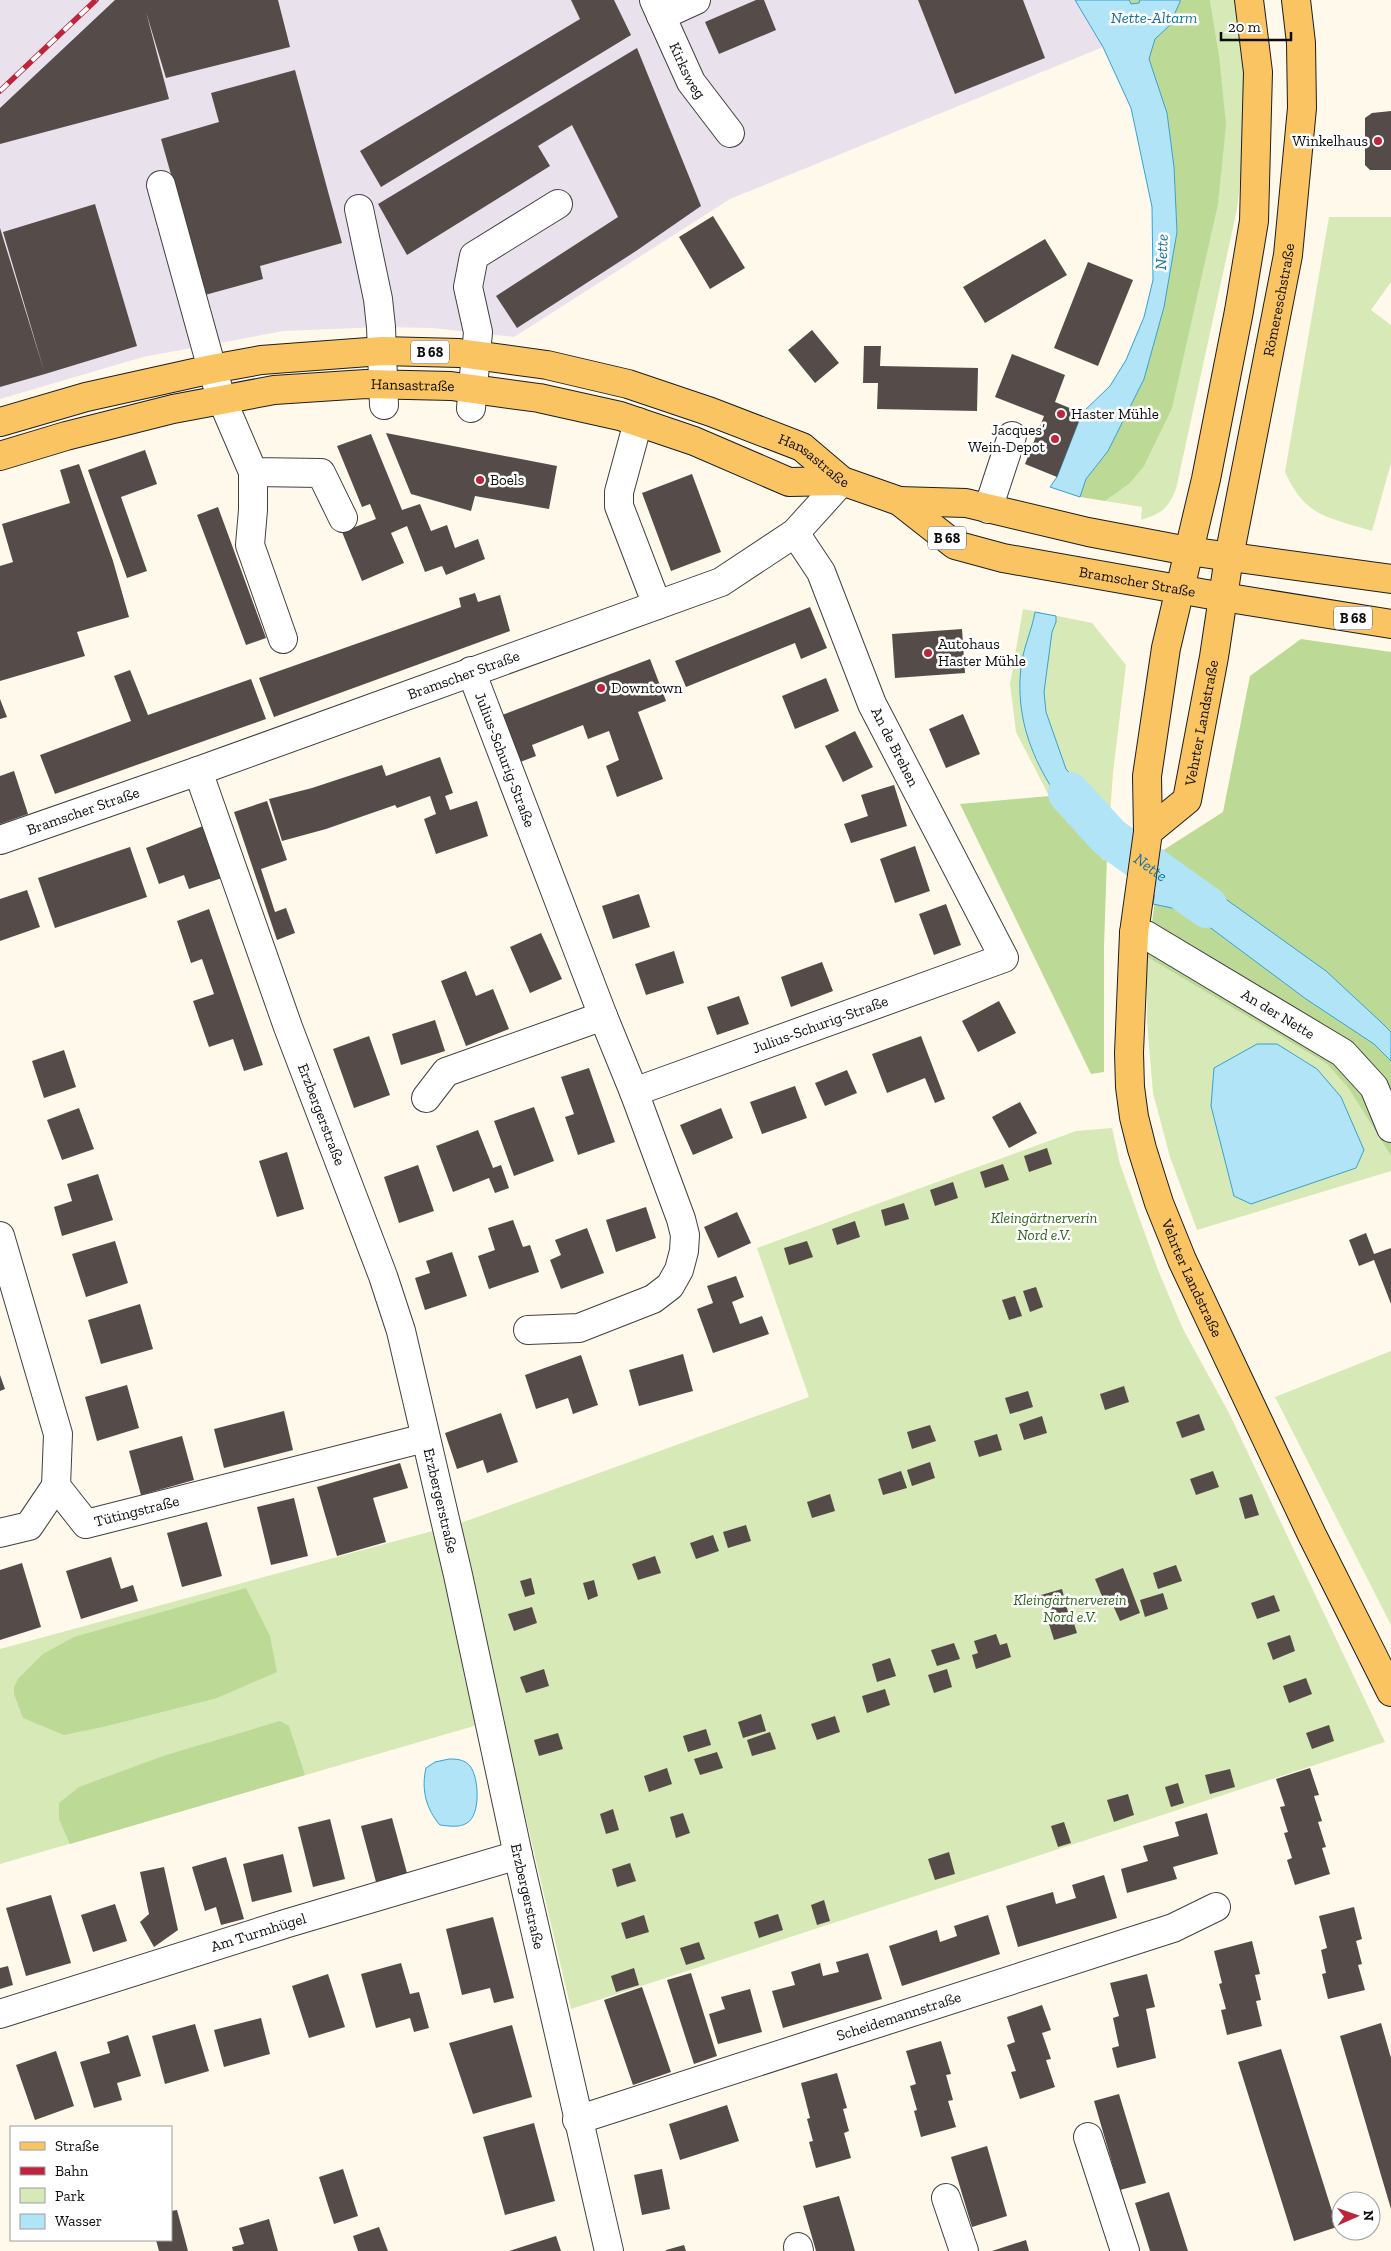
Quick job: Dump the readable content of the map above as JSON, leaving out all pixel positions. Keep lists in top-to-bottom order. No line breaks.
{"streets":{"main road":["Römereschstraße","B 68","Hansastraße","Bramscher Straße","Vehrter Landstraße"],"street":["Kirksweg","An de Brehen","Julius-Schurig-Straße","An der Nette","Erzbergerstraße","Tütingstraße","Am Turmhügel","Scheidemannstraße"]},"crossings":[["Römereschstraße","Bramscher Straße"],["Römereschstraße","Vehrter Landstraße"],["Hansastraße","Bramscher Straße"],["Bramscher Straße","Vehrter Landstraße"],["Bramscher Straße","An de Brehen"],["Bramscher Straße","Julius-Schurig-Straße"],["Bramscher Straße","Erzbergerstraße"],["Vehrter Landstraße","An der Nette"],["An de Brehen","Julius-Schurig-Straße"],["Erzbergerstraße","Tütingstraße"],["Erzbergerstraße","Am Turmhügel"],["Erzbergerstraße","Scheidemannstraße"]],"water":["Nette-Altarm","Nette"],"parks":["Kleingärtnerverin Nord e.V.","Kleingärtnerverein Nord e.V."],"places":["Winkelhaus","Haster Mühle","Jacques’ Wein-Depot","Boels","Autohaus Haster Mühle","Downtown"],"legend":["Straße","Bahn","Park","Wasser"],"scale_bar":"20 m","north":"right"}
